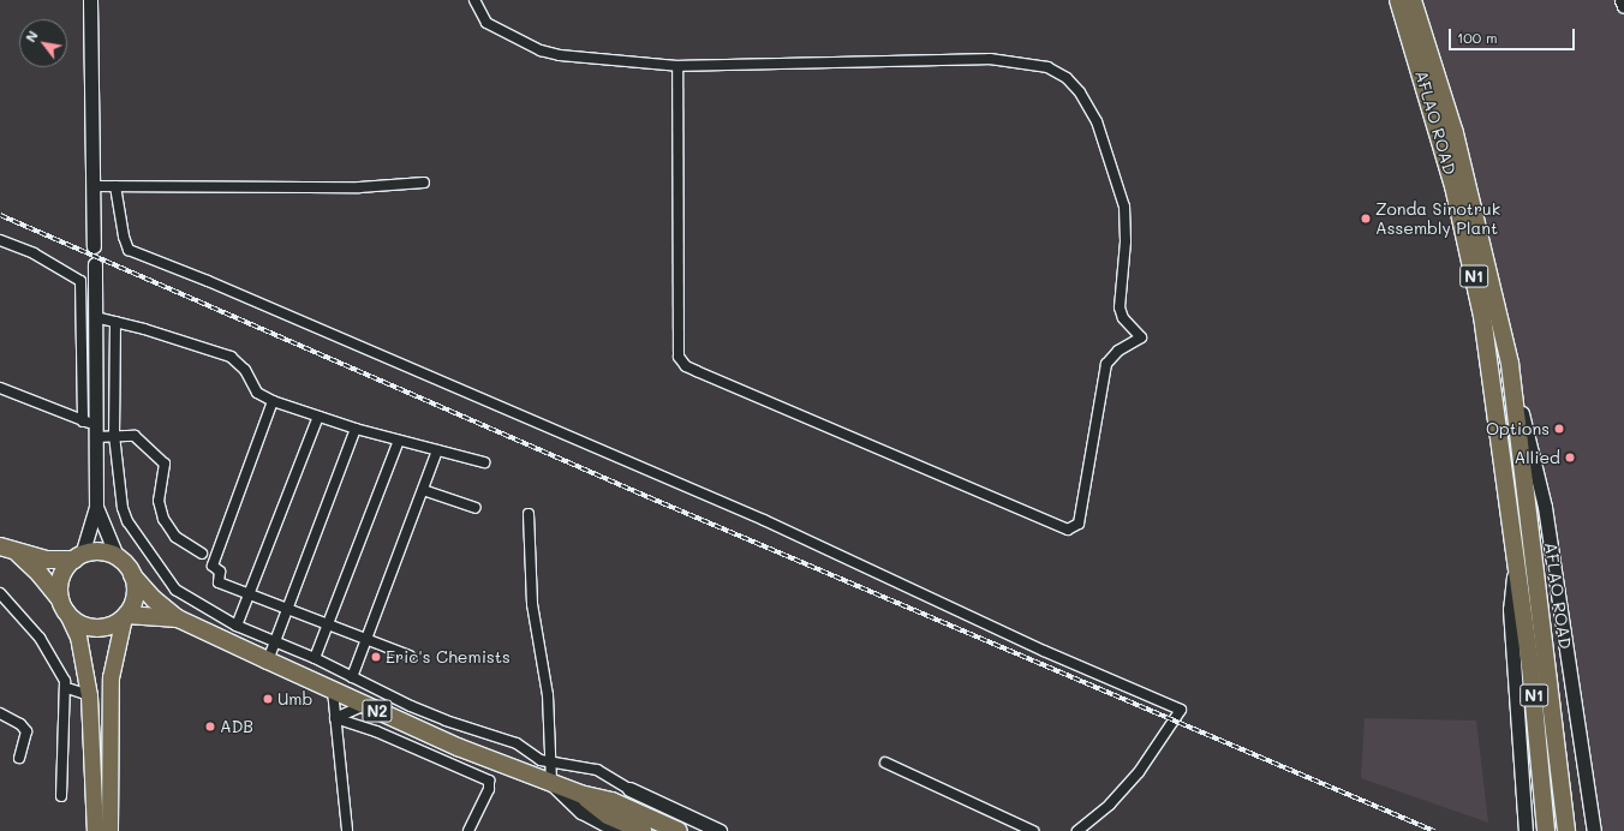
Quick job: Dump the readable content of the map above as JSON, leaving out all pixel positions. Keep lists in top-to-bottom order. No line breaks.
{"streets":{"highway":["AFLAO ROAD","N1","N2"]},"places":["Zonda Sinotruk Assembly Plant","Options","Allied","Eric's Chemists","Umb","ADB"],"scale_bar":"100 m","north":"top left"}
